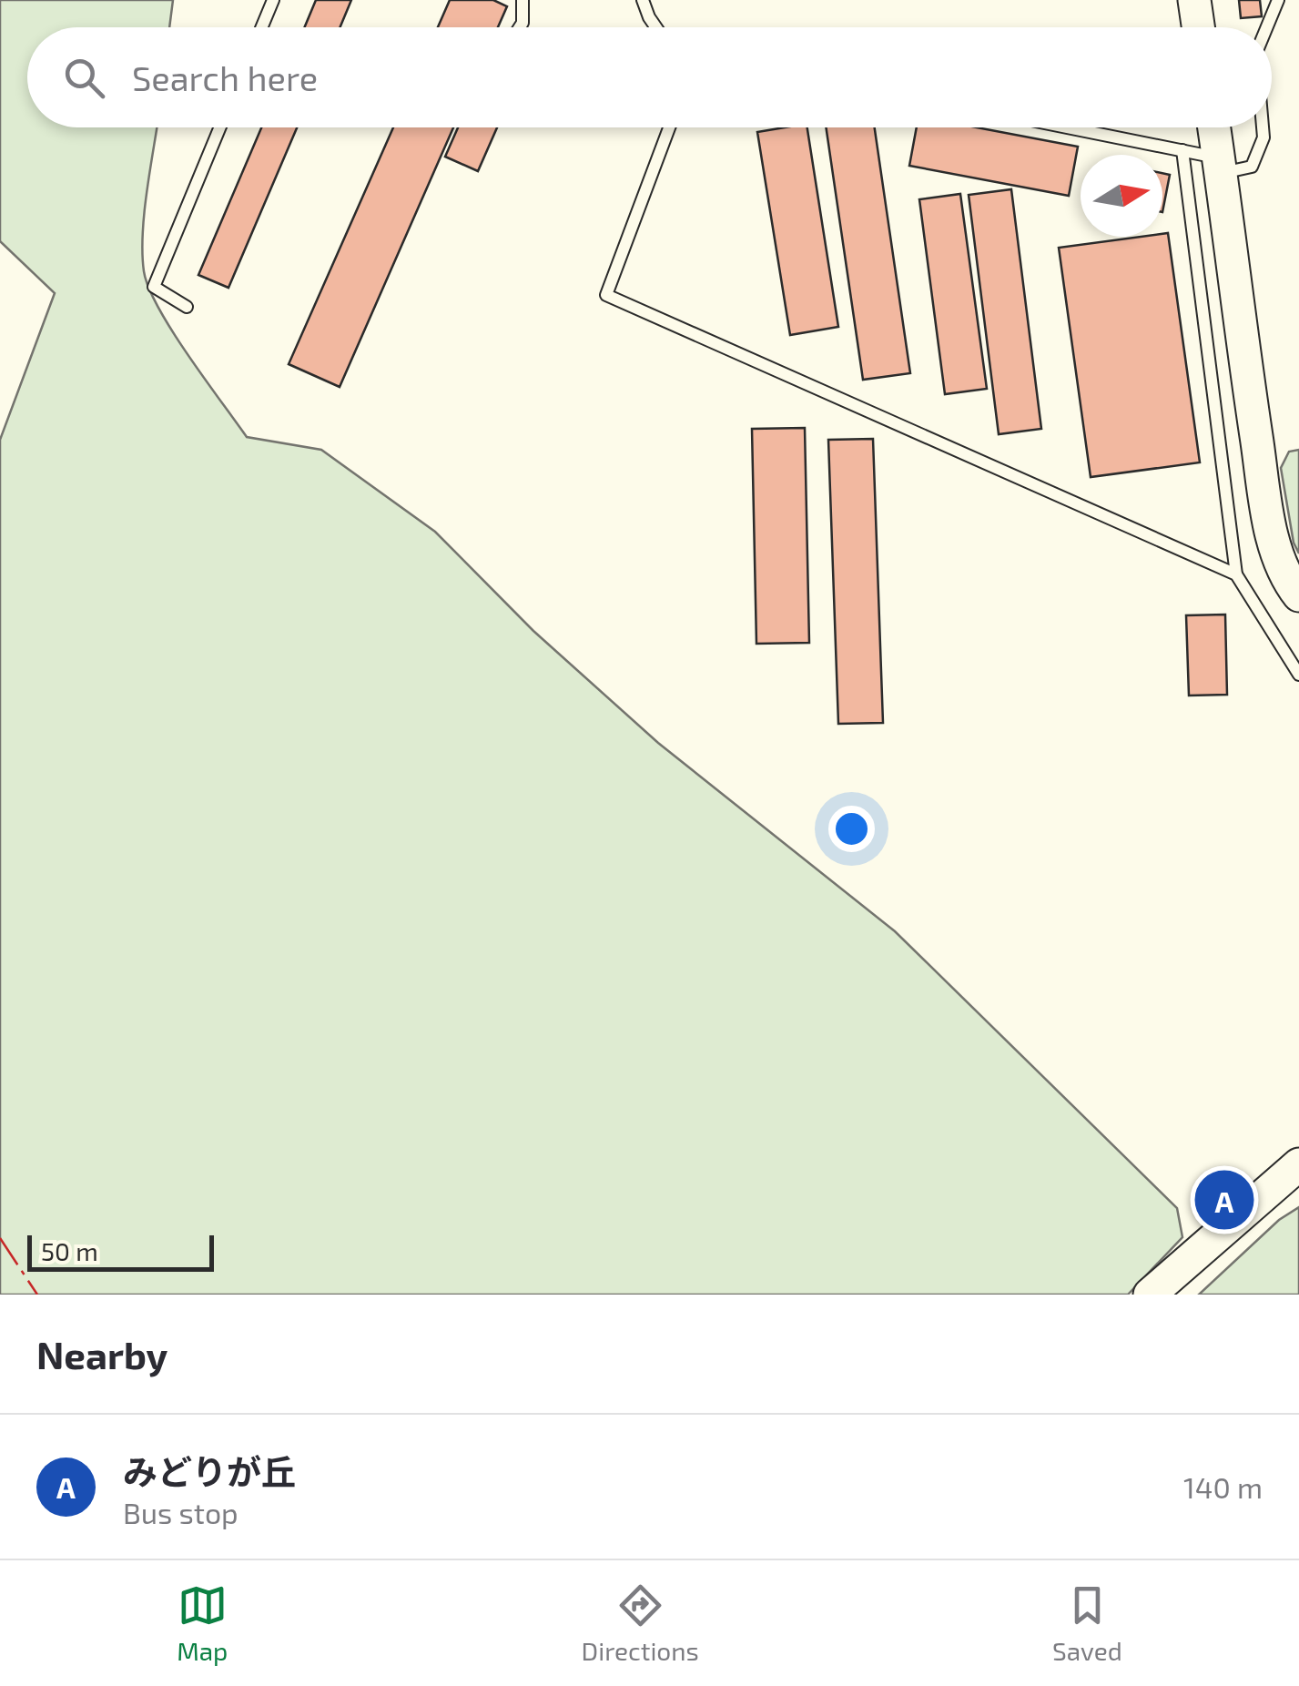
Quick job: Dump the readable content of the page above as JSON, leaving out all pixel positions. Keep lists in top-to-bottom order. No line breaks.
{"scale_bar":"50 m","north":"right","page":{"search":"Search here","pins":"A","scale":"50 m","heading":"Nearby","list":[{"mark":"A","name":"みどりが丘","note":"Bus stop","value":"140 m"}],"nav":["Map","Directions","Saved"]}}
